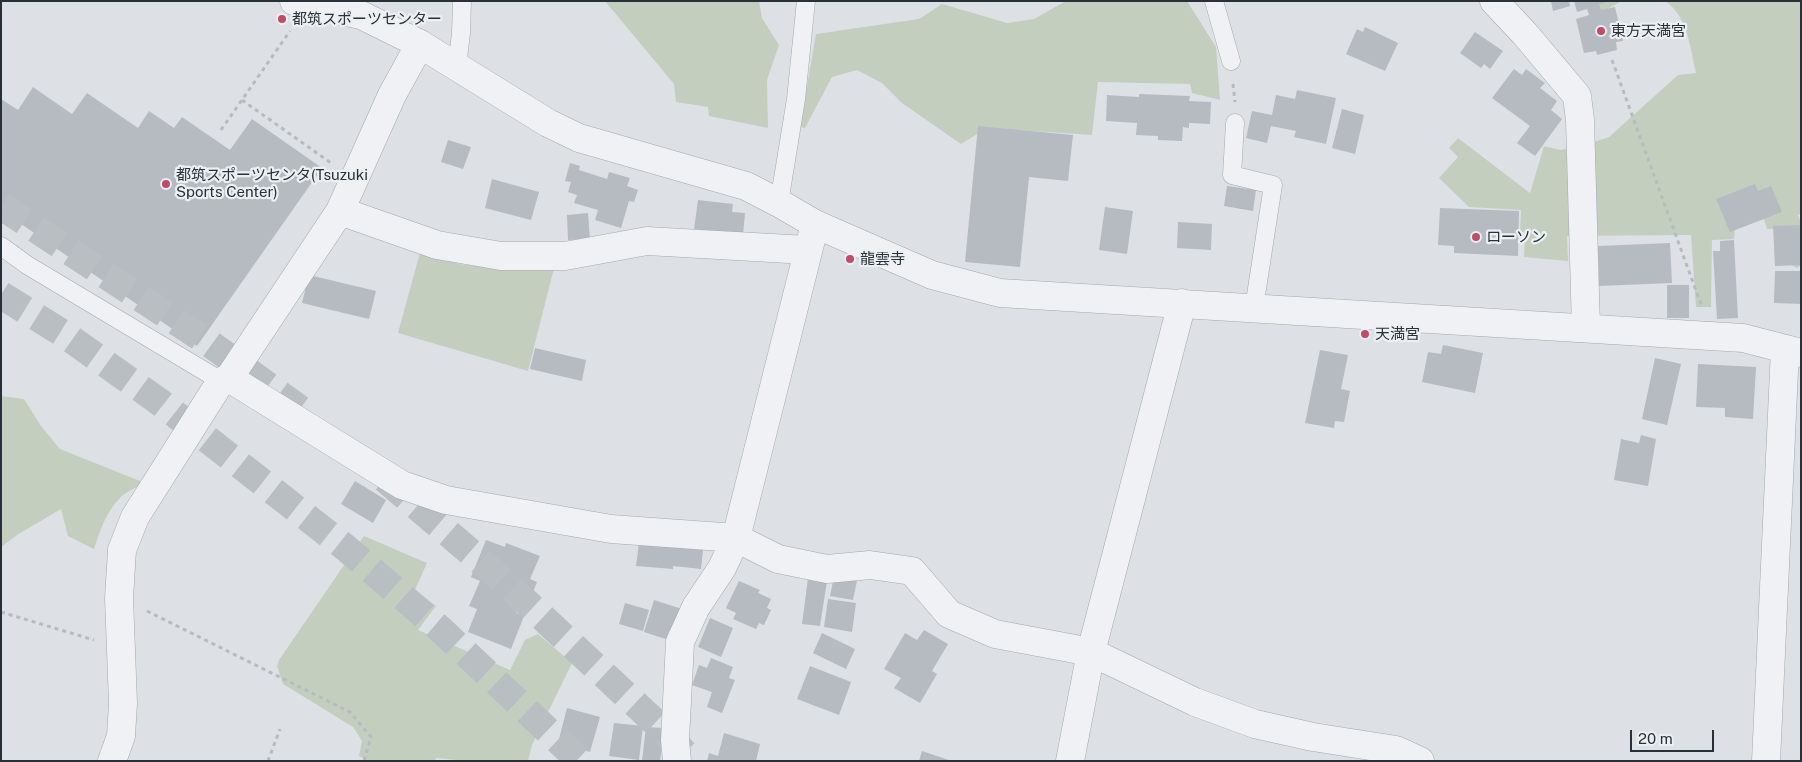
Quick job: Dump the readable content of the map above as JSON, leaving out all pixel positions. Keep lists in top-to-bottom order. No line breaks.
{"places":["都筑スポーツセンター","東方天満宮","都筑スポーツセンタ(Tsuzuki Sports Center)","ローソン","龍雲寺","天満宮"],"scale_bar":"20 m"}
